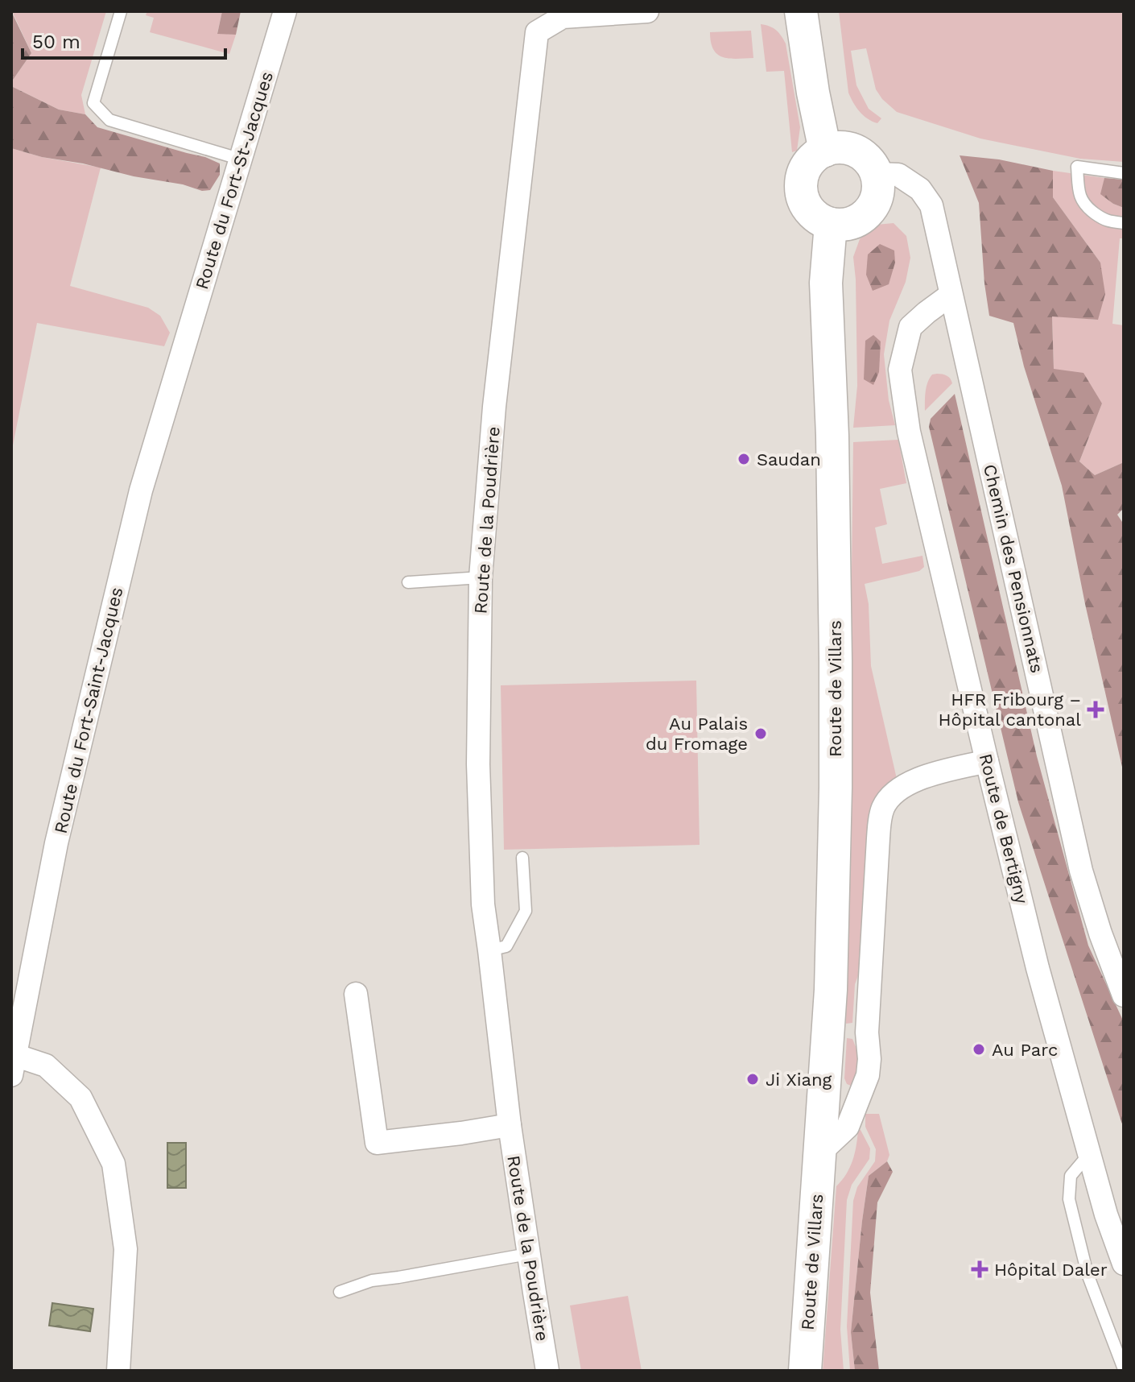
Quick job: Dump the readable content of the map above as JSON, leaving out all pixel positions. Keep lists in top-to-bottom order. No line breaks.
{"streets":{"main road":["Route de Villars"],"street":["Route du Fort-St-Jacques","Route de la Poudrière","Chemin des Pensionnats","Route du Fort-Saint-Jacques","Route de Bertigny"]},"crossings":[["Route du Fort-St-Jacques","Route du Fort-Saint-Jacques"],["Chemin des Pensionnats","Route de Villars"],["Chemin des Pensionnats","Route de Bertigny"]],"places":{"other":["Saudan","Au Palais du Fromage","Au Parc","Ji Xiang"],"health":["HFR Fribourg – Hôpital cantonal","Hôpital Daler"]},"scale_bar":"50 m"}
